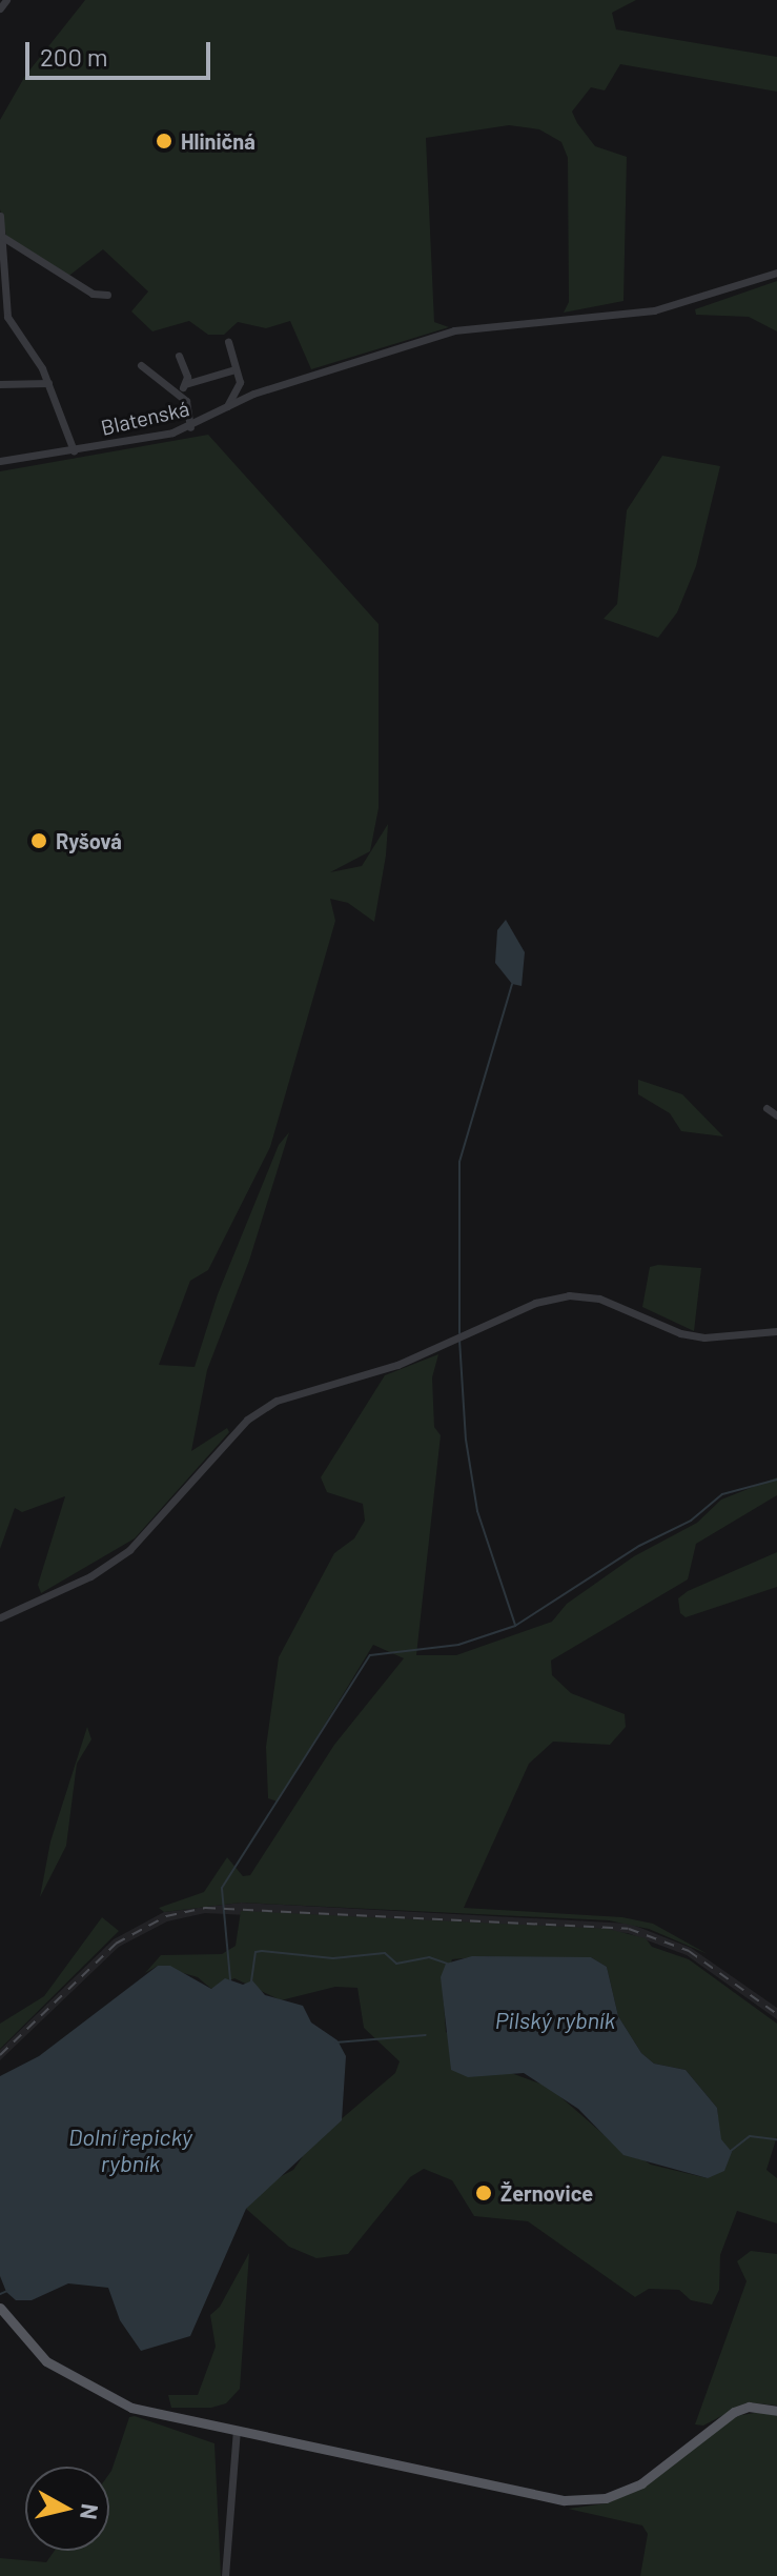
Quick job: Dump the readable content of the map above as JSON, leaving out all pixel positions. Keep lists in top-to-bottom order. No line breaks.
{"streets":{"street":["Blatenská"]},"water":["Pilský rybník","Dolní řepický rybník"],"places":["Hliničná","Ryšová","Žernovice"],"scale_bar":"200 m","north":"right"}
